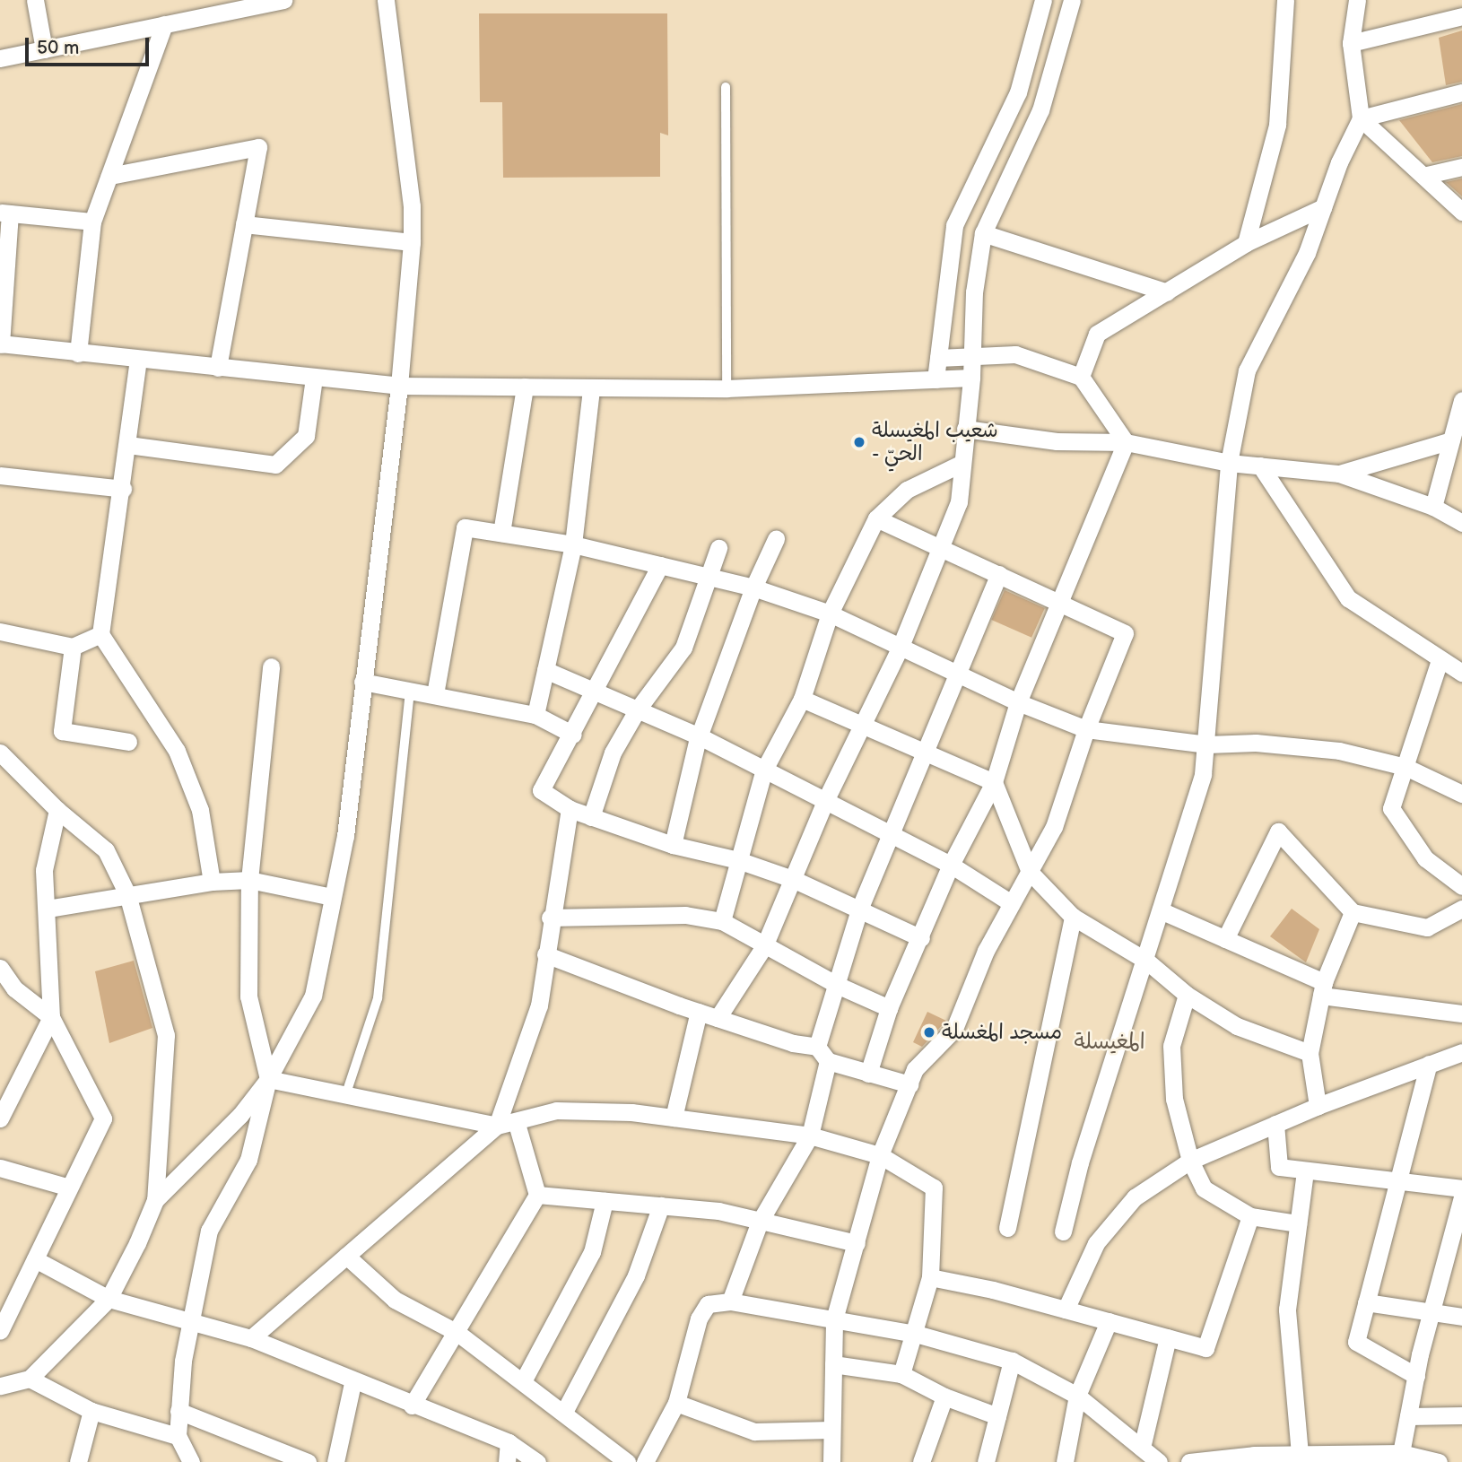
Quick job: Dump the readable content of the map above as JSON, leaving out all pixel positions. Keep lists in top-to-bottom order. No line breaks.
{"districts":["المغيسلة"],"places":["شعيب المغيسلة - الحيّ","مسجد المغسلة"],"scale_bar":"50 m"}
